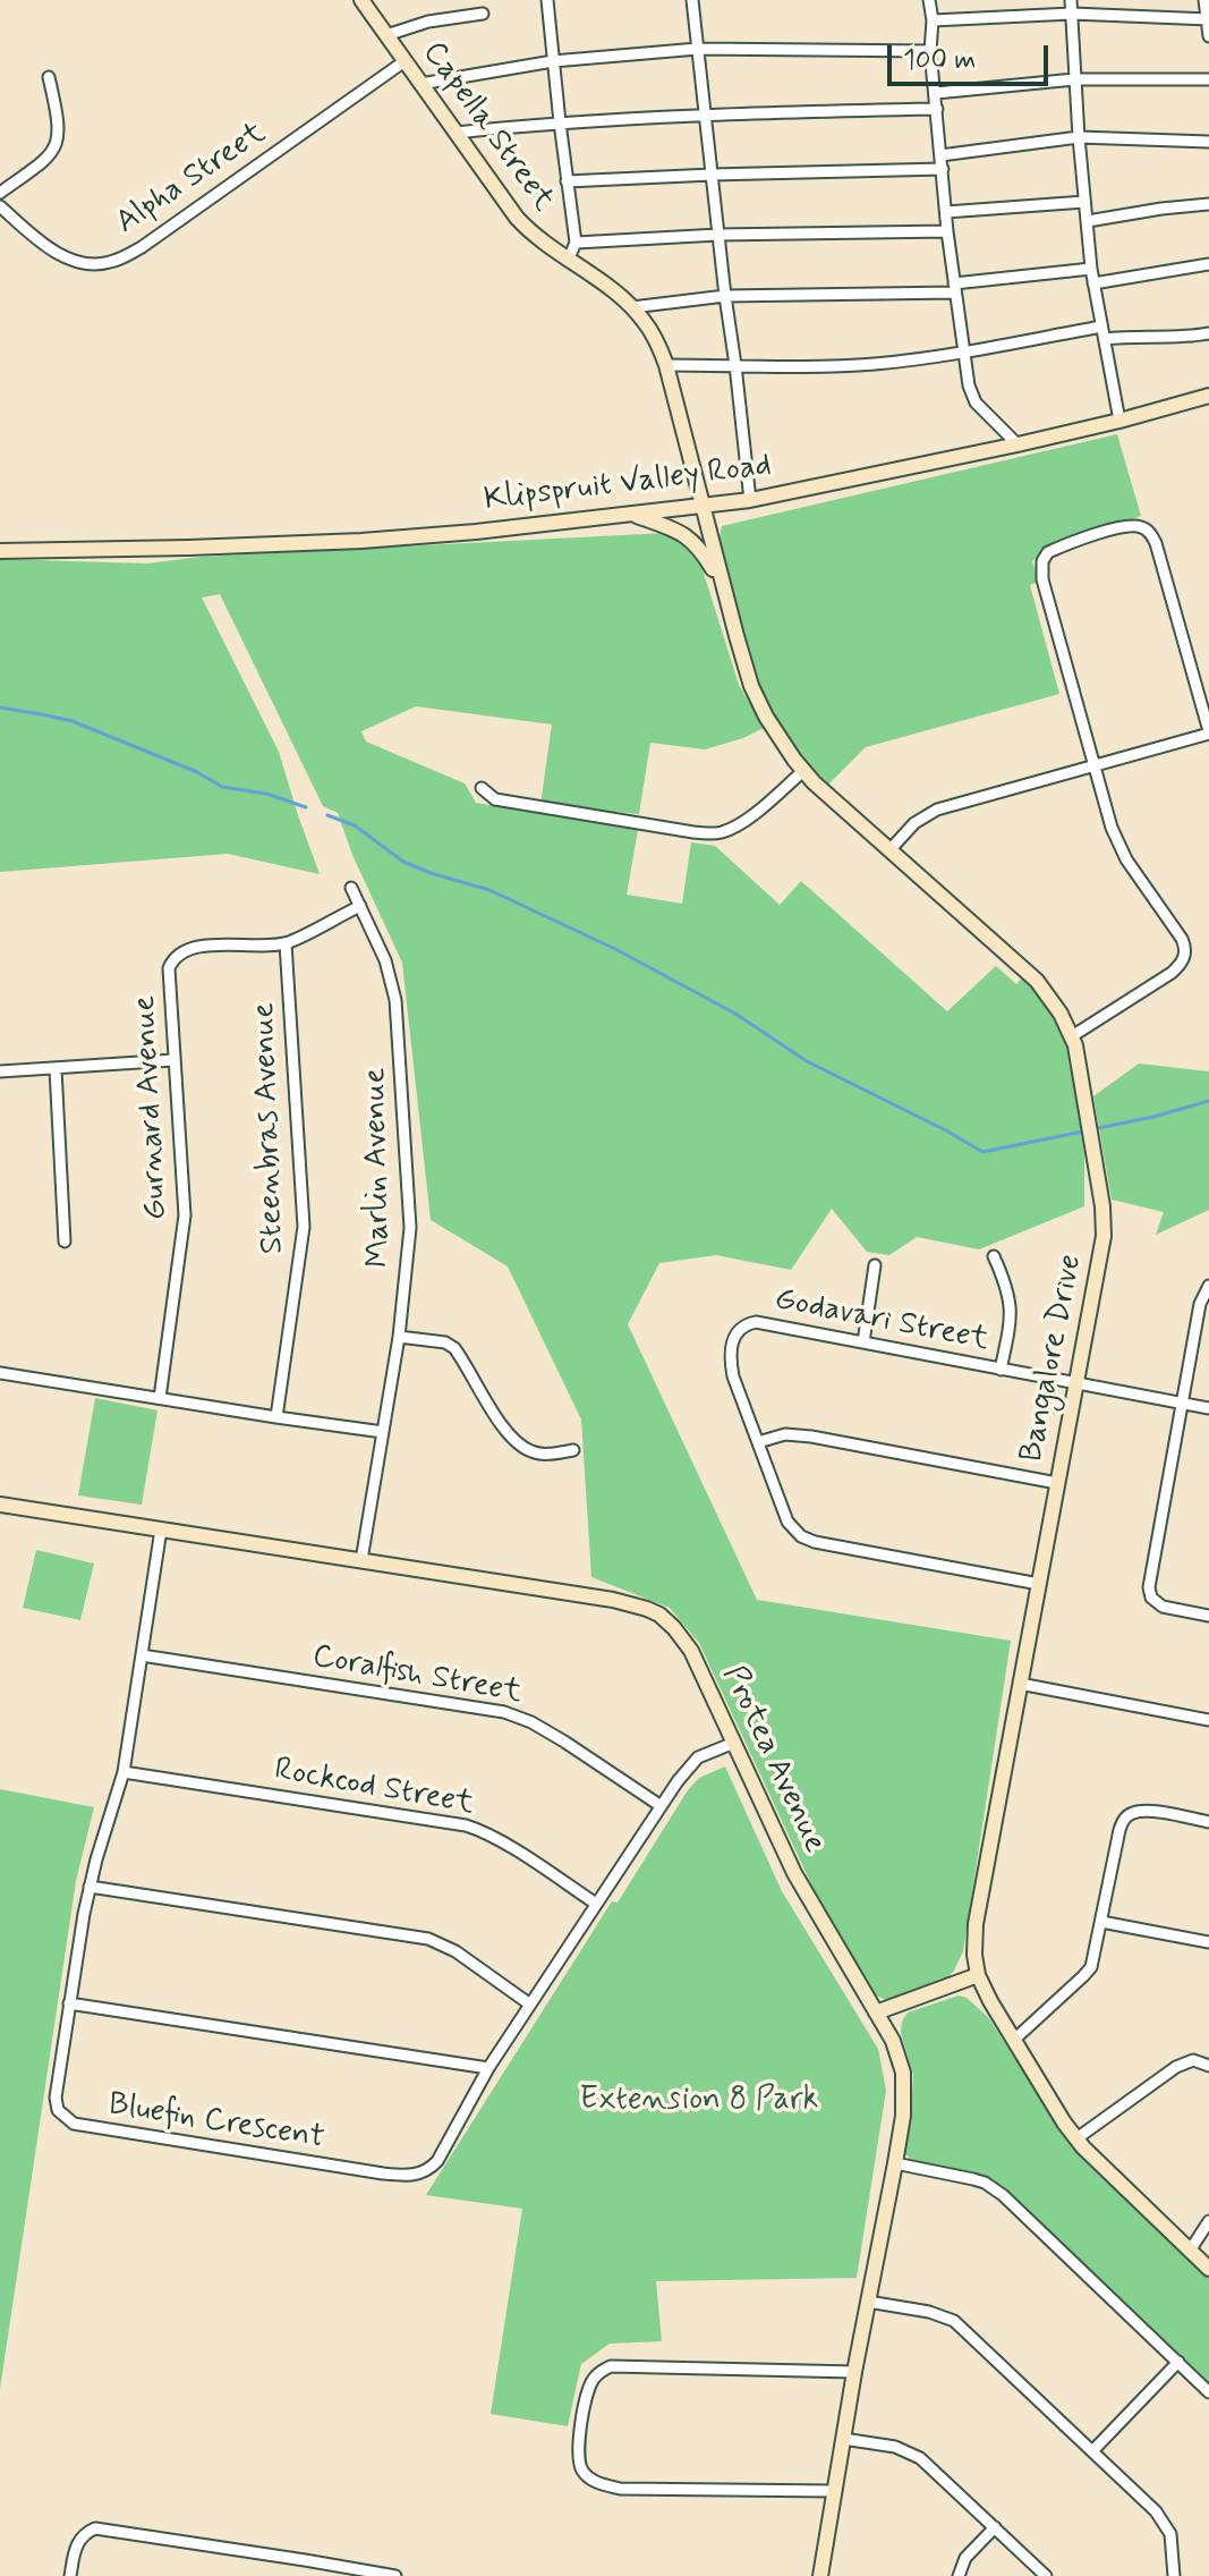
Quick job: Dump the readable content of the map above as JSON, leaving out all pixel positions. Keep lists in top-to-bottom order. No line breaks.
{"streets":{"street":["Capella Street","Alpha Street","Klipspruit Valley Road","Gurnard Avenue","Steenbras Avenue","Marlin Avenue","Godavari Street","Bangalore Drive","Coralfish Street","Protea Avenue","Rockcod Street","Bluefin Crescent"]},"crossings":[["Capella Street","Alpha Street"],["Capella Street","Klipspruit Valley Road"],["Capella Street","Bangalore Drive"],["Klipspruit Valley Road","Bangalore Drive"],["Gurnard Avenue","Steenbras Avenue"],["Gurnard Avenue","Marlin Avenue"],["Marlin Avenue","Protea Avenue"],["Godavari Street","Bangalore Drive"],["Coralfish Street","Bluefin Crescent"],["Protea Avenue","Bluefin Crescent"],["Rockcod Street","Bluefin Crescent"]],"parks":["Extension 8 Park"],"scale_bar":"100 m"}
